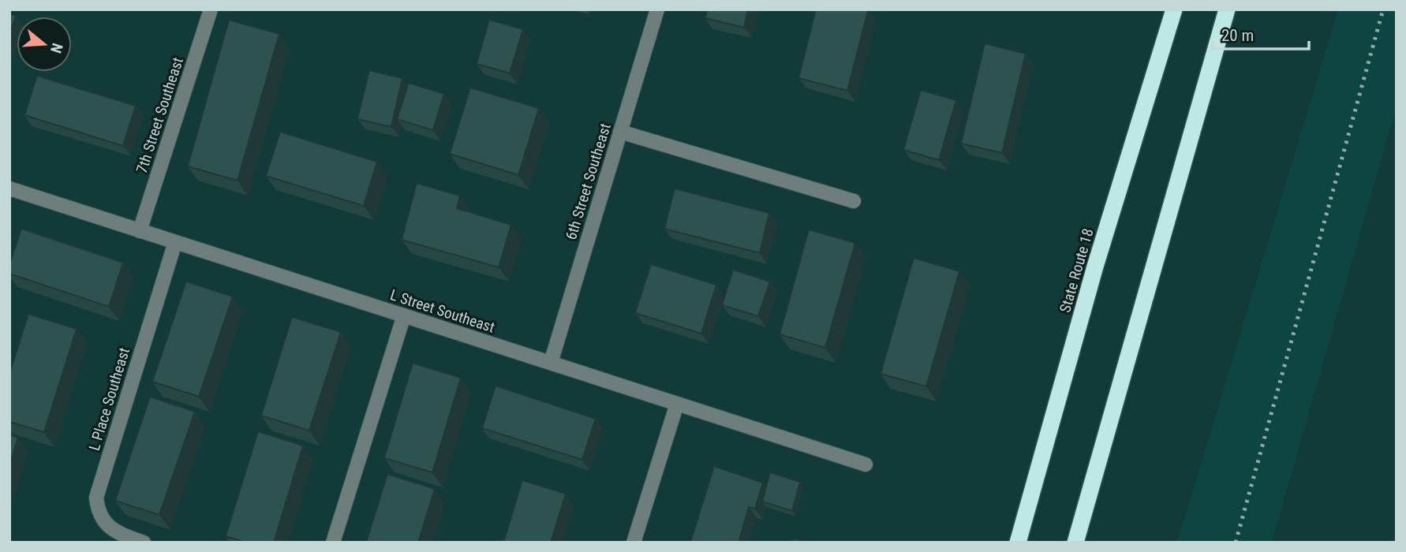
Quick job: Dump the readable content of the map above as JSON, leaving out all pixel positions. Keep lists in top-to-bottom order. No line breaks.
{"streets":{"highway":["State Route 18"],"street":["7th Street Southeast","6th Street Southeast","L Street Southeast","L Place Southeast"]},"crossings":[["7th Street Southeast","L Street Southeast"],["6th Street Southeast","L Street Southeast"],["L Street Southeast","L Place Southeast"]],"scale_bar":"20 m","north":"right"}
